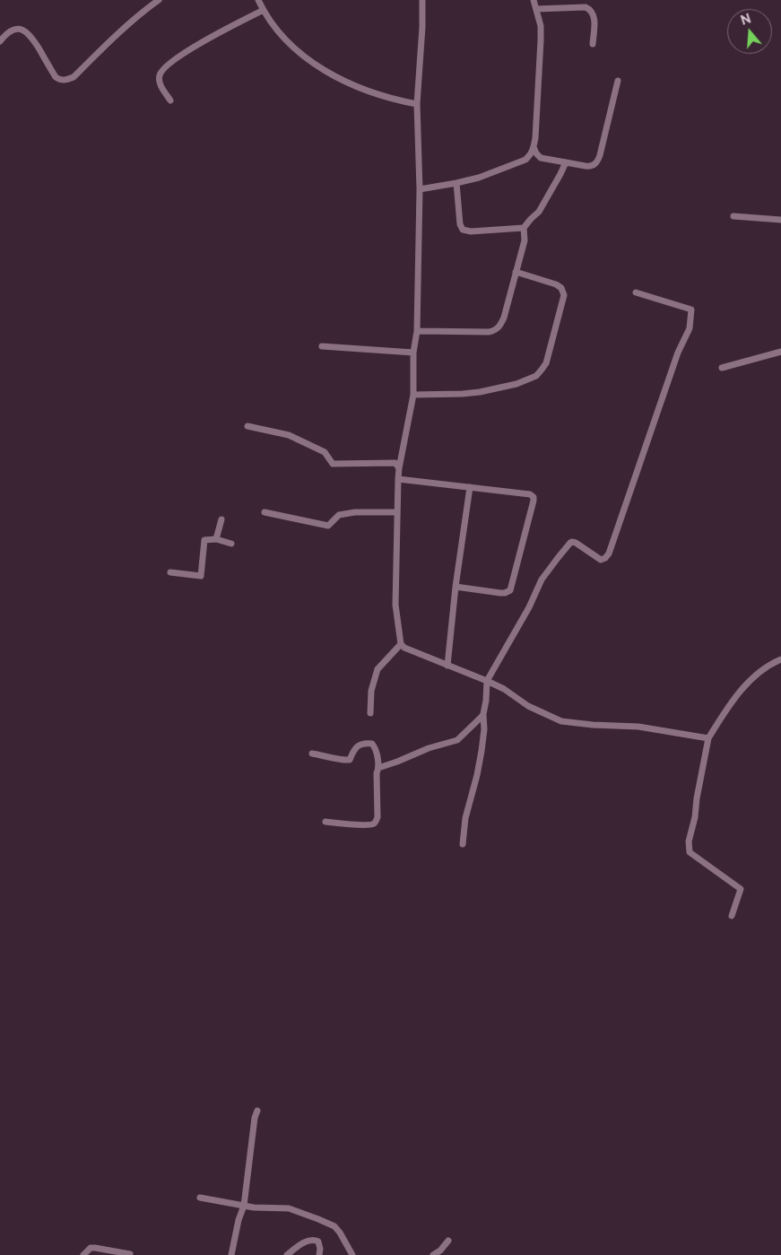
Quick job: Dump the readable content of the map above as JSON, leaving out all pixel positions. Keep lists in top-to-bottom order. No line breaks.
{"north":"top"}
